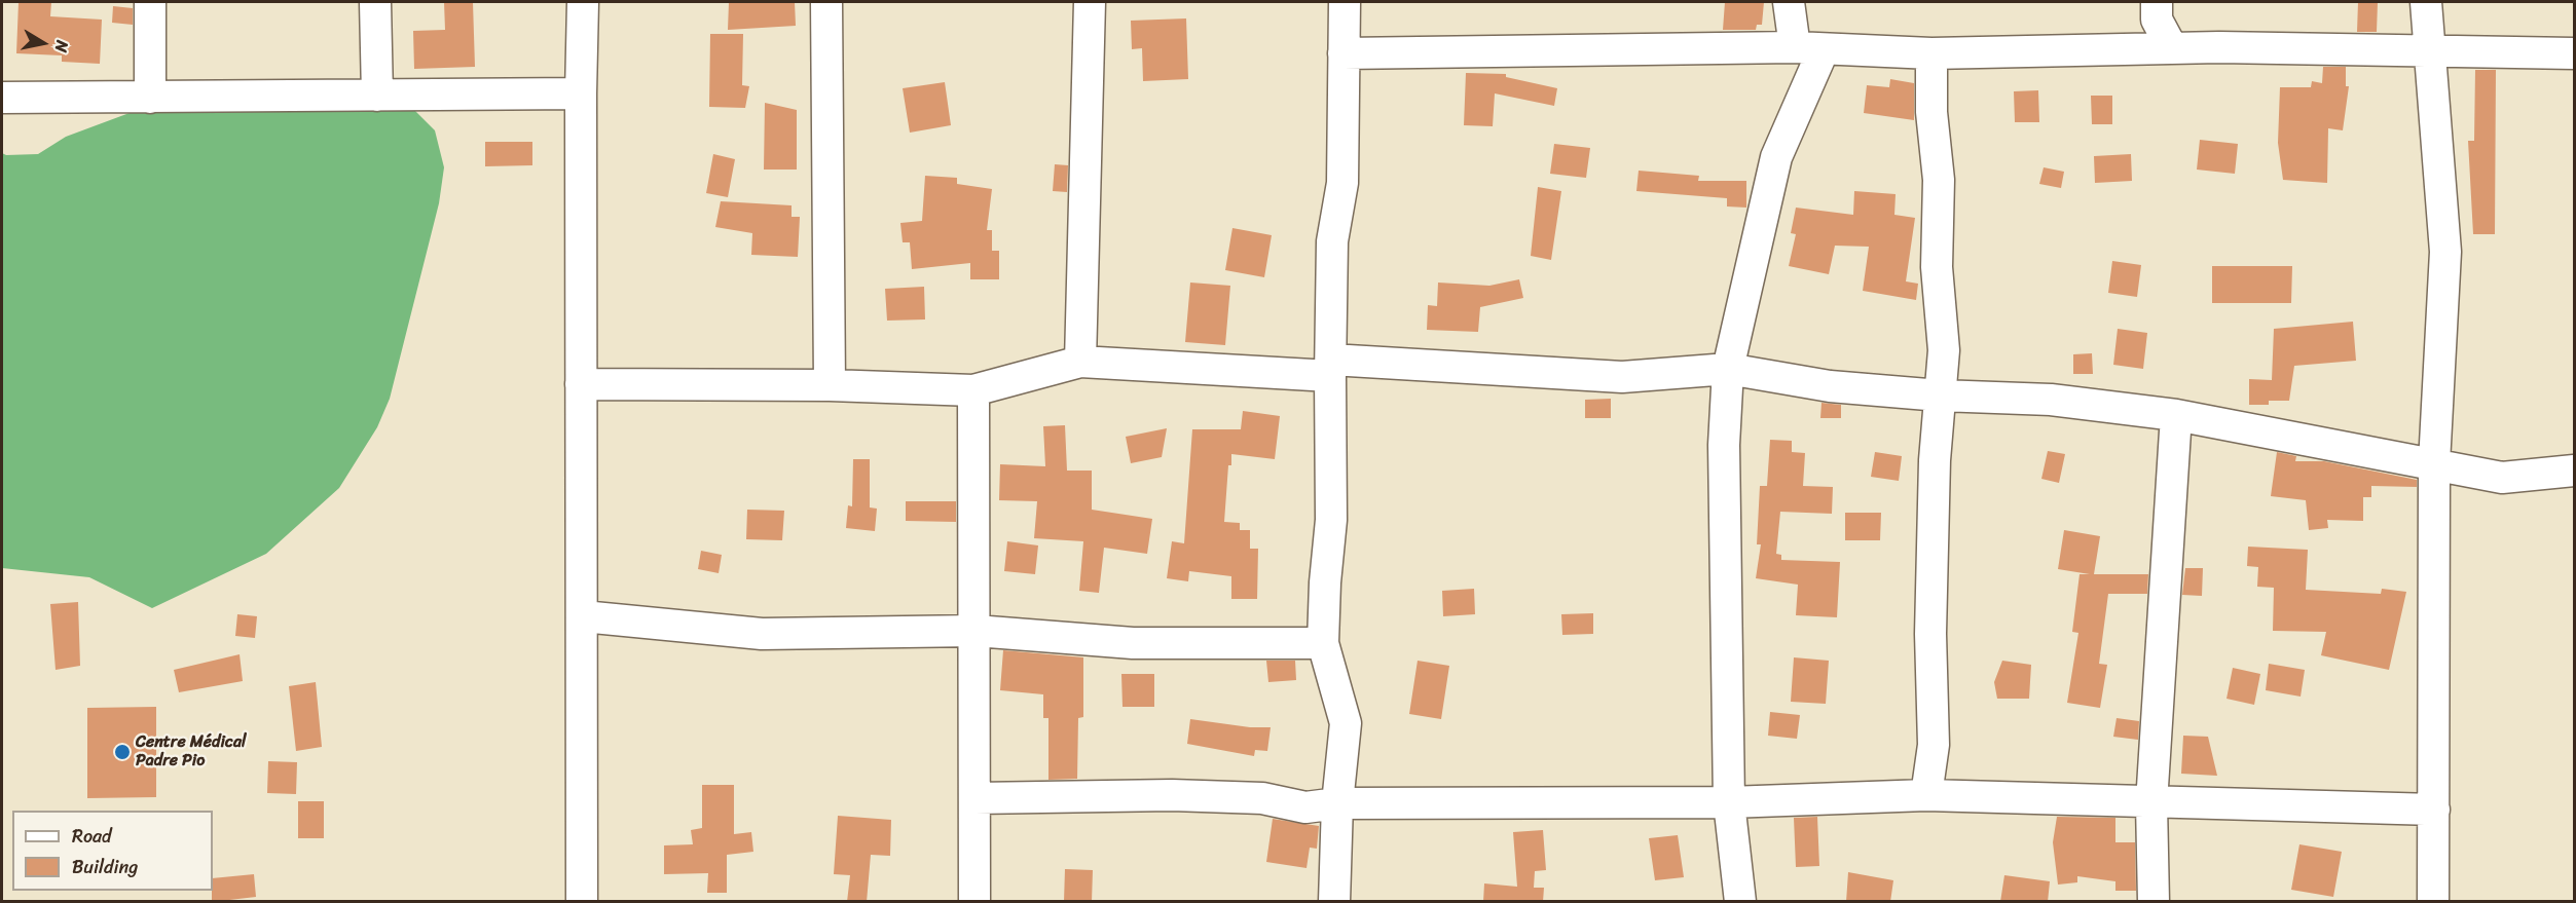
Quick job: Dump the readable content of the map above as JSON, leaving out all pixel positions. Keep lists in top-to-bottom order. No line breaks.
{"places":["Centre Médical Padre Pio"],"legend":["Road","Building"],"north":"right"}
